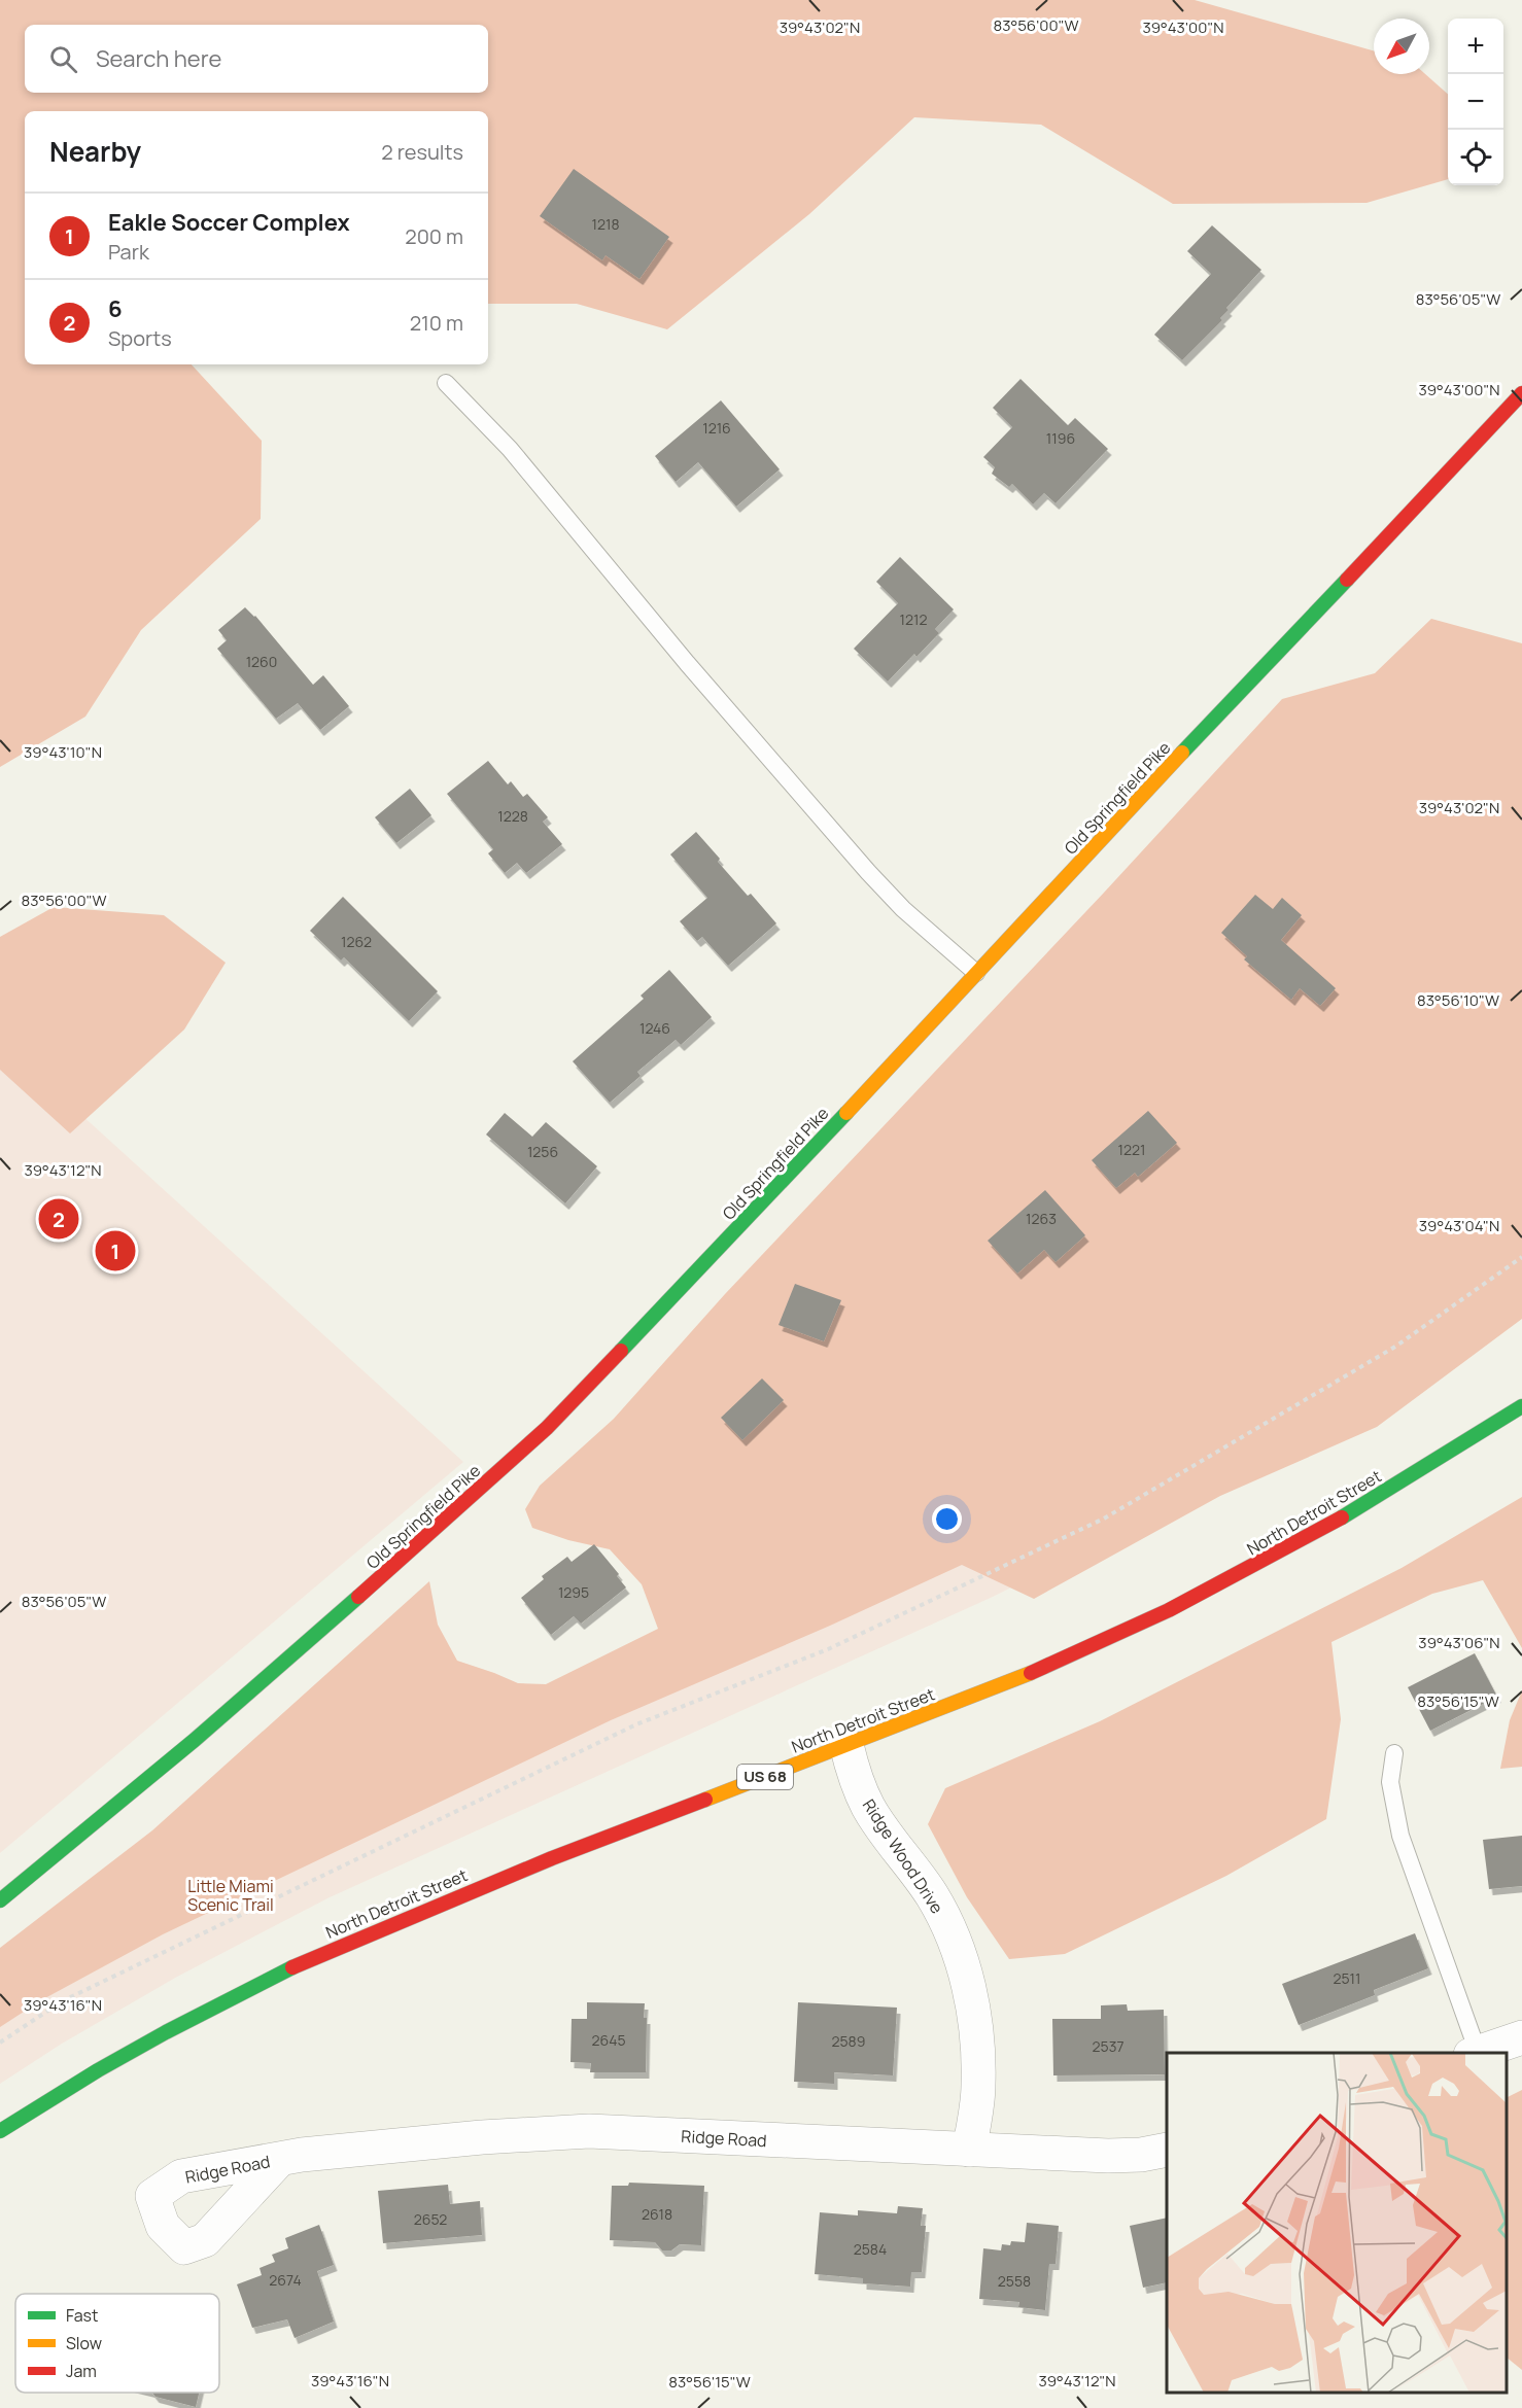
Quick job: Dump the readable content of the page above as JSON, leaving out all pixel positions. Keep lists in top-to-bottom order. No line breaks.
{"streets":{"main road":["Old Springfield Pike","North Detroit Street","US 68"],"street":["Ridge Wood Drive","Ridge Road"]},"crossings":[["North Detroit Street","Ridge Wood Drive"],["Ridge Wood Drive","Ridge Road"]],"parks":["Little Miami Scenic Trail"],"house_numbers":["1218","1216","1196","1212","1260","1228","1262","1246","1221","1256","1263","1295","2511","2645","2589","2537","2618","2652","2584","2674","2558"],"legend":["Fast","Slow","Jam"],"north":"bottom left","page":{"map_buttons":["+","−"],"search":"Search here","heading":["Nearby","2 results"],"list":[{"mark":"1","name":"Eakle Soccer Complex","note":"Park","value":"200 m"},{"mark":"2","name":"6","note":"Sports","value":"210 m"}],"pins":["2","1"]},"coordinates":["83°56'00\"W","39°43'02\"N","39°43'00\"N","83°56'05\"W","39°43'10\"N","83°56'10\"W","39°43'12\"N","39°43'04\"N","39°43'06\"N","83°56'15\"W","39°43'16\"N"]}
